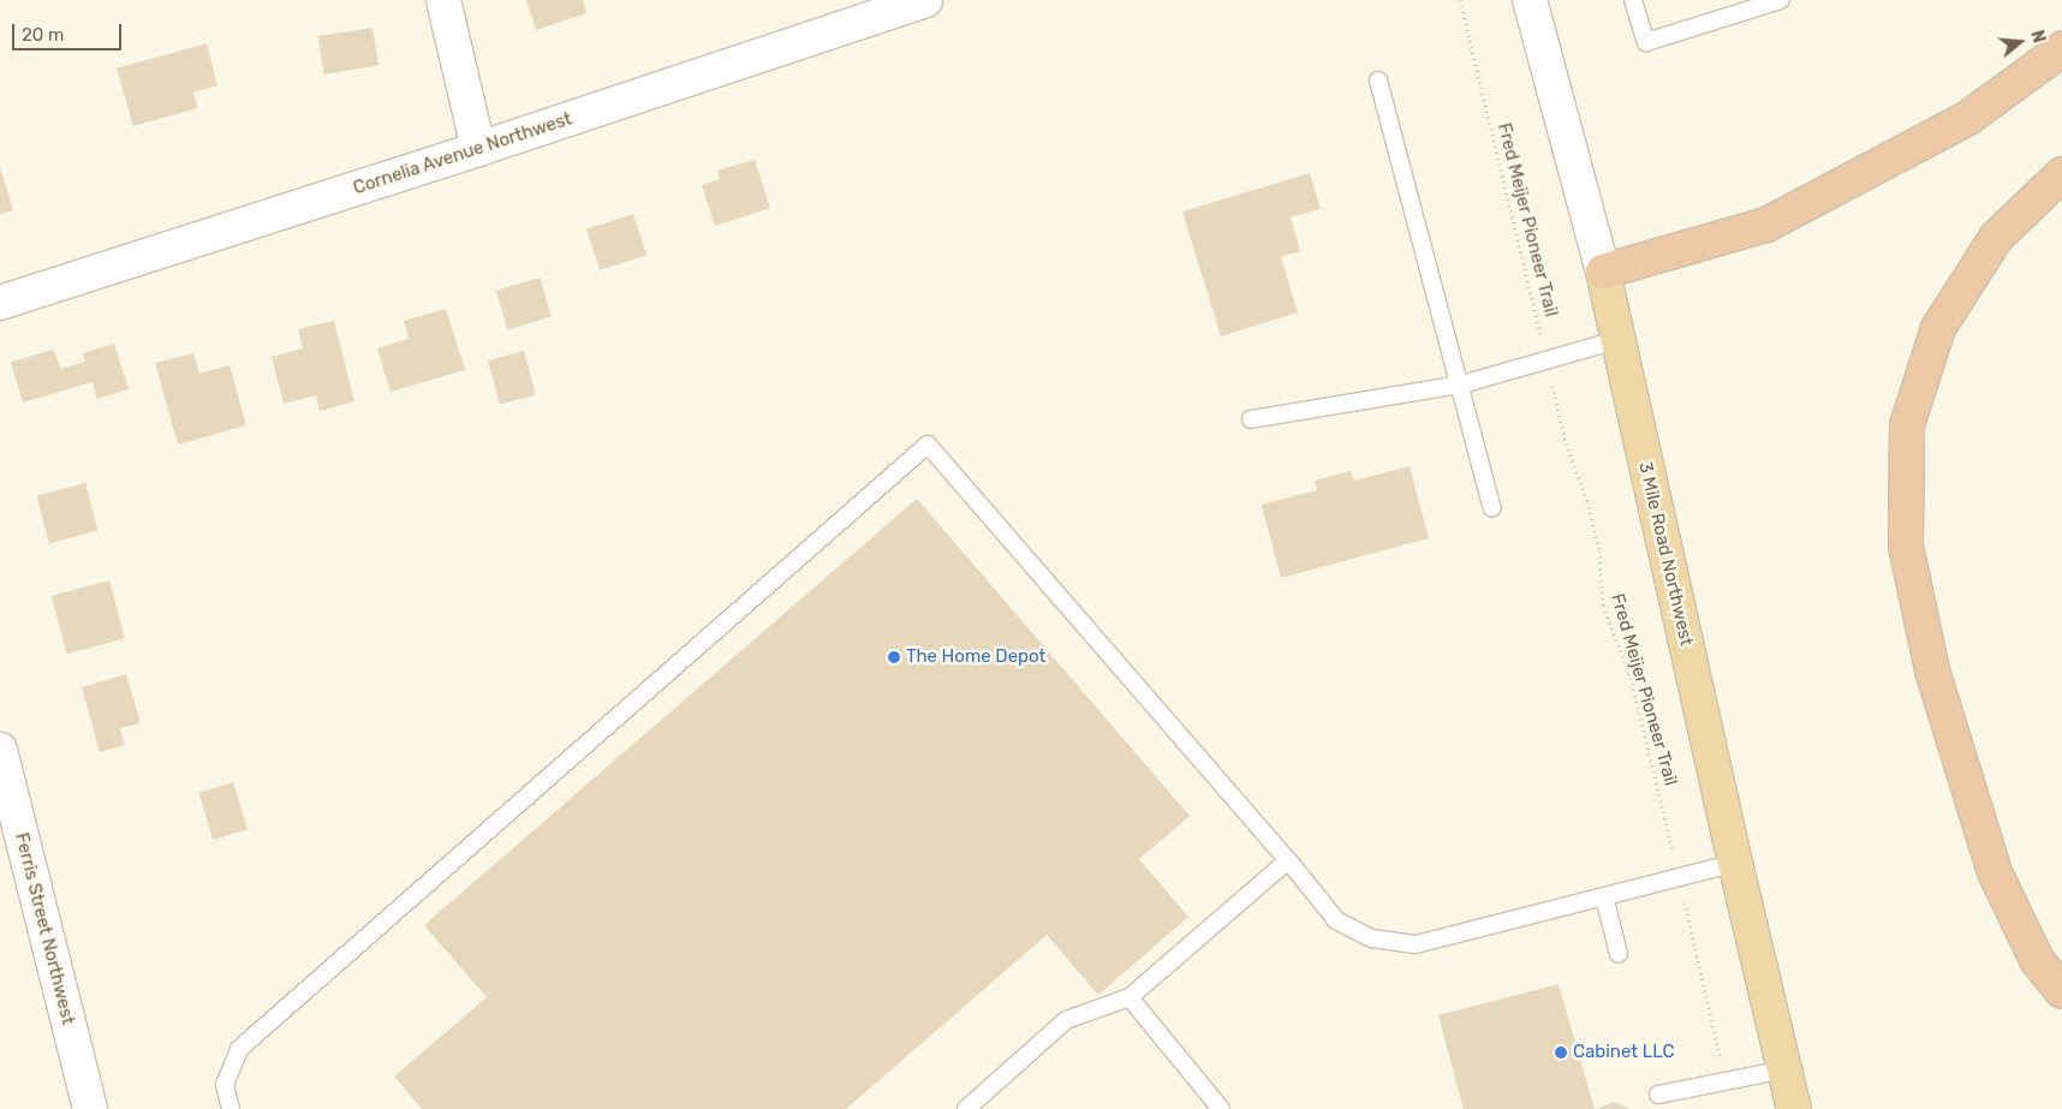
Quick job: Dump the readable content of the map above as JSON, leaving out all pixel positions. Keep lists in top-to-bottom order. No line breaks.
{"streets":{"highway":["3 Mile Road Northwest"],"street":["Cornelia Avenue Northwest","Ferris Street Northwest"],"path":["Fred Meijer Pioneer Trail"]},"places":["The Home Depot","Cabinet LLC"],"scale_bar":"20 m","north":"right"}
